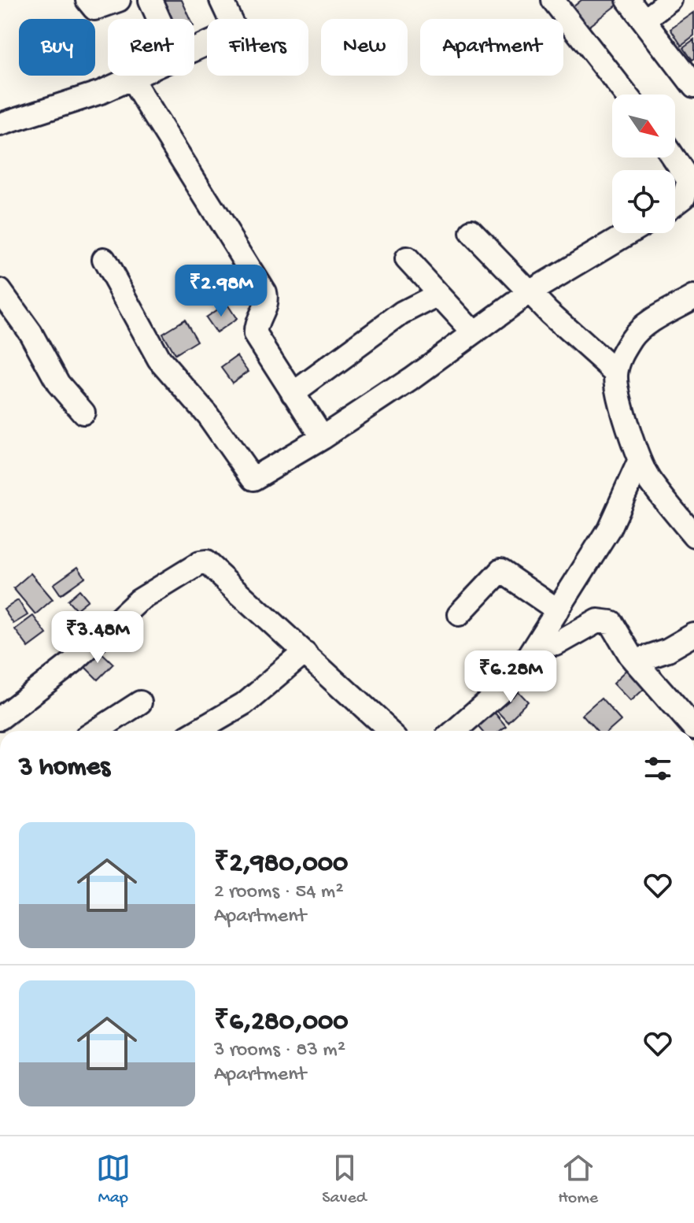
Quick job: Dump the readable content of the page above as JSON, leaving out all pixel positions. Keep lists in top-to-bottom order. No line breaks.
{"north":"bottom right","page":{"chip":["Buy","Rent","Filters","New","Apartment"],"price":["₹2.98M","₹3.48M","₹6.28M"],"heading":"3 homes","list":[{"name":"₹2,980,000","note":"2 rooms · 54 m² · Apartment"},{"name":"₹6,280,000","note":"3 rooms · 83 m² · Apartment"}],"tabs":["Map","Saved","Home"]}}
